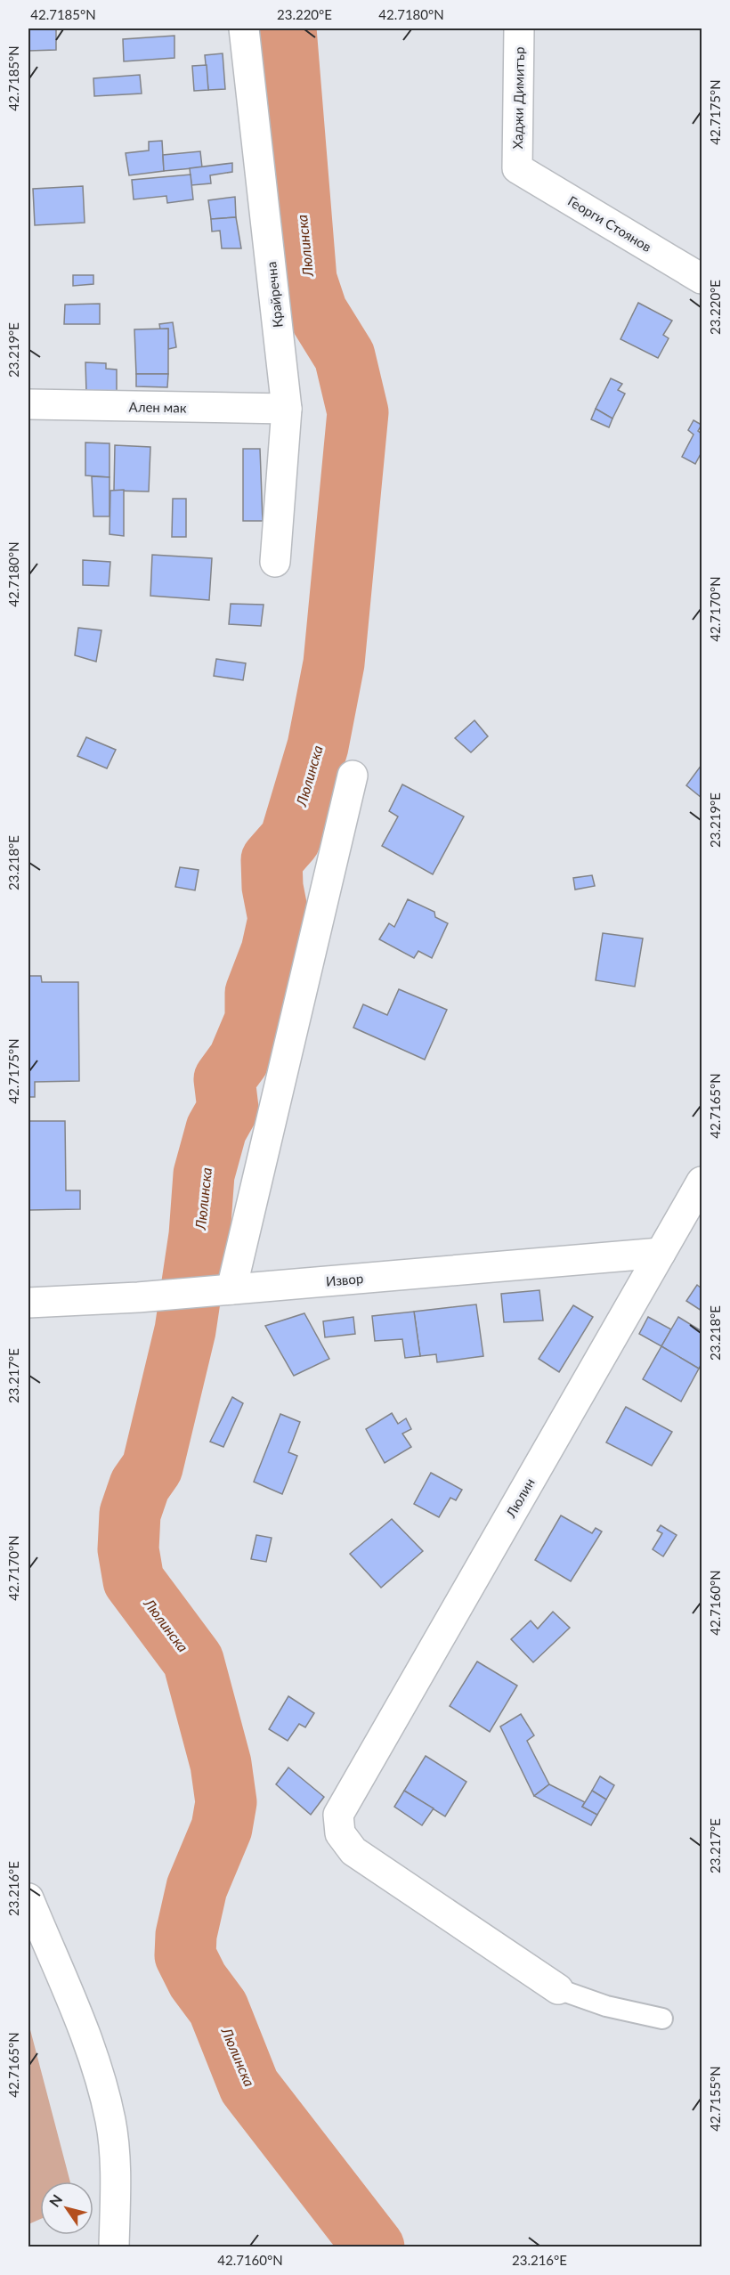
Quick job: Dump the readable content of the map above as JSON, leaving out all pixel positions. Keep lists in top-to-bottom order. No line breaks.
{"streets":{"street":["Хаджи Димитър","Георги Стоянов","Крайречна","Ален мак","Извор","Люлин"]},"crossings":[["Хаджи Димитър","Георги Стоянов"],["Крайречна","Ален мак"],["Извор","Люлин"]],"water":["Люлинска"],"north":"top left","coordinates":["42.7185°N","23.220°E","42.7180°N","42.7175°N","23.219°E","42.7170°N","23.218°E","42.7165°N","23.217°E","42.7160°N","23.216°E","42.7155°N"]}
